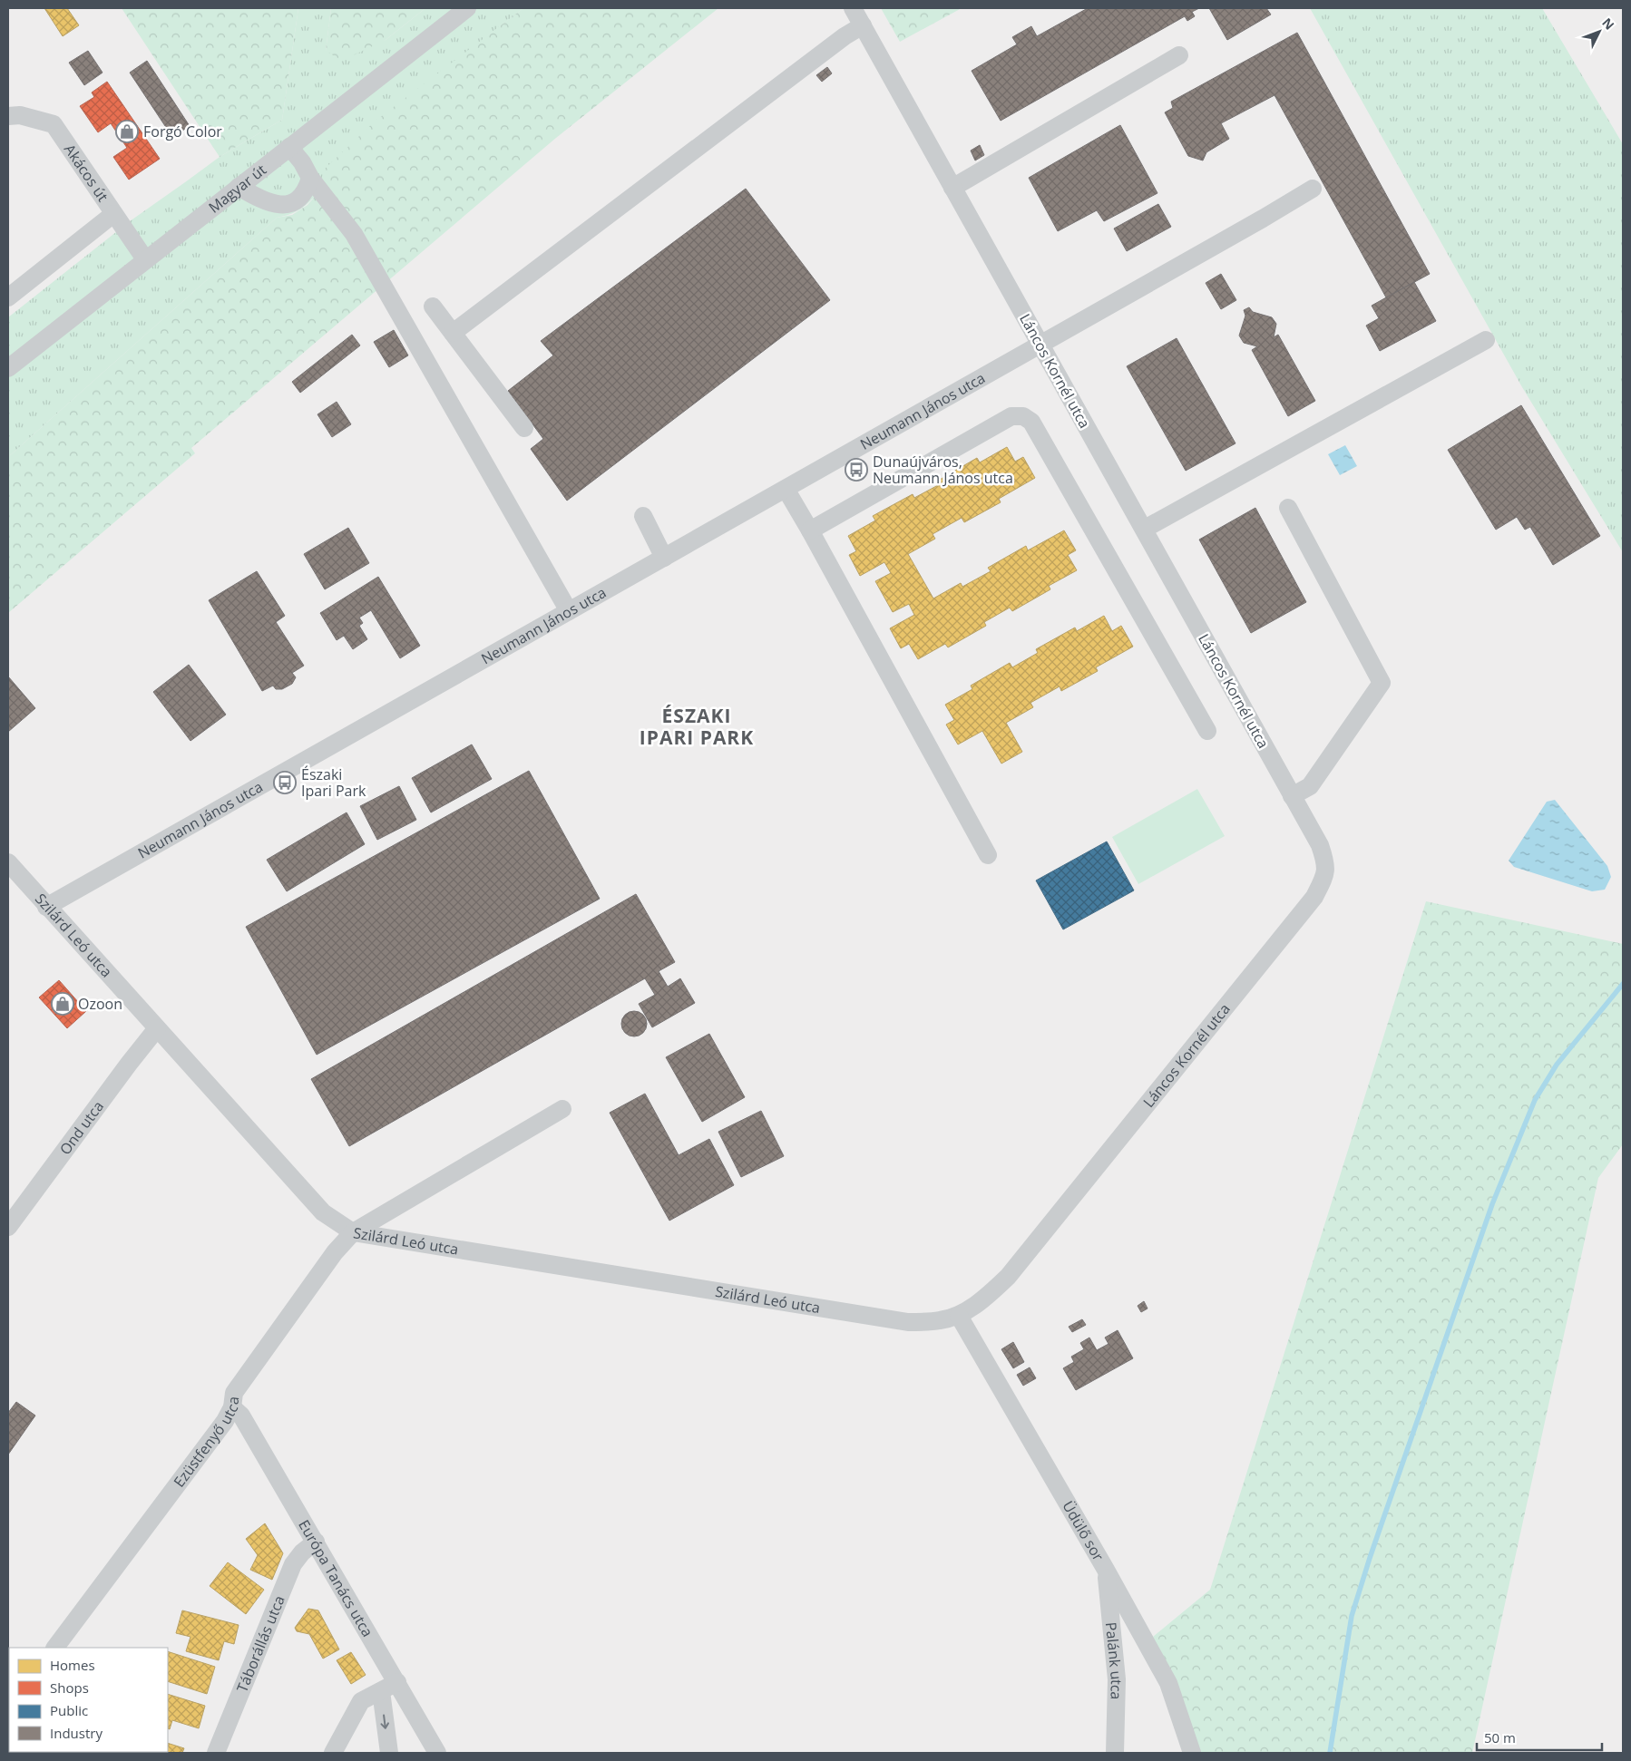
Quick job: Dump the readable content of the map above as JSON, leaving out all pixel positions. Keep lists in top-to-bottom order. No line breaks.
{"streets":{"street":["Akácos út","Magyar út","Láncos Kornél utca","Neumann János utca","Szilárd Leó utca","Ond utca","Ezüstfenyő utca","Üdülő sor","Európa Tanács utca","Táborállás utca","Palánk utca"]},"crossings":[["Akácos út","Magyar út"],["Láncos Kornél utca","Neumann János utca"],["Láncos Kornél utca","Szilárd Leó utca"],["Láncos Kornél utca","Üdülő sor"],["Neumann János utca","Szilárd Leó utca"],["Szilárd Leó utca","Ond utca"],["Szilárd Leó utca","Ezüstfenyő utca"],["Szilárd Leó utca","Üdülő sor"],["Ezüstfenyő utca","Európa Tanács utca"],["Üdülő sor","Palánk utca"],["Európa Tanács utca","Táborállás utca"]],"districts":["ÉSZAKI IPARI PARK"],"places":{"shop":["Forgó Color","Ozoon"],"bus stop":["Dunaújváros, Neumann János utca","Északi Ipari Park"]},"legend":["Homes","Shops","Public","Industry"],"scale_bar":"50 m","north":"top right"}
